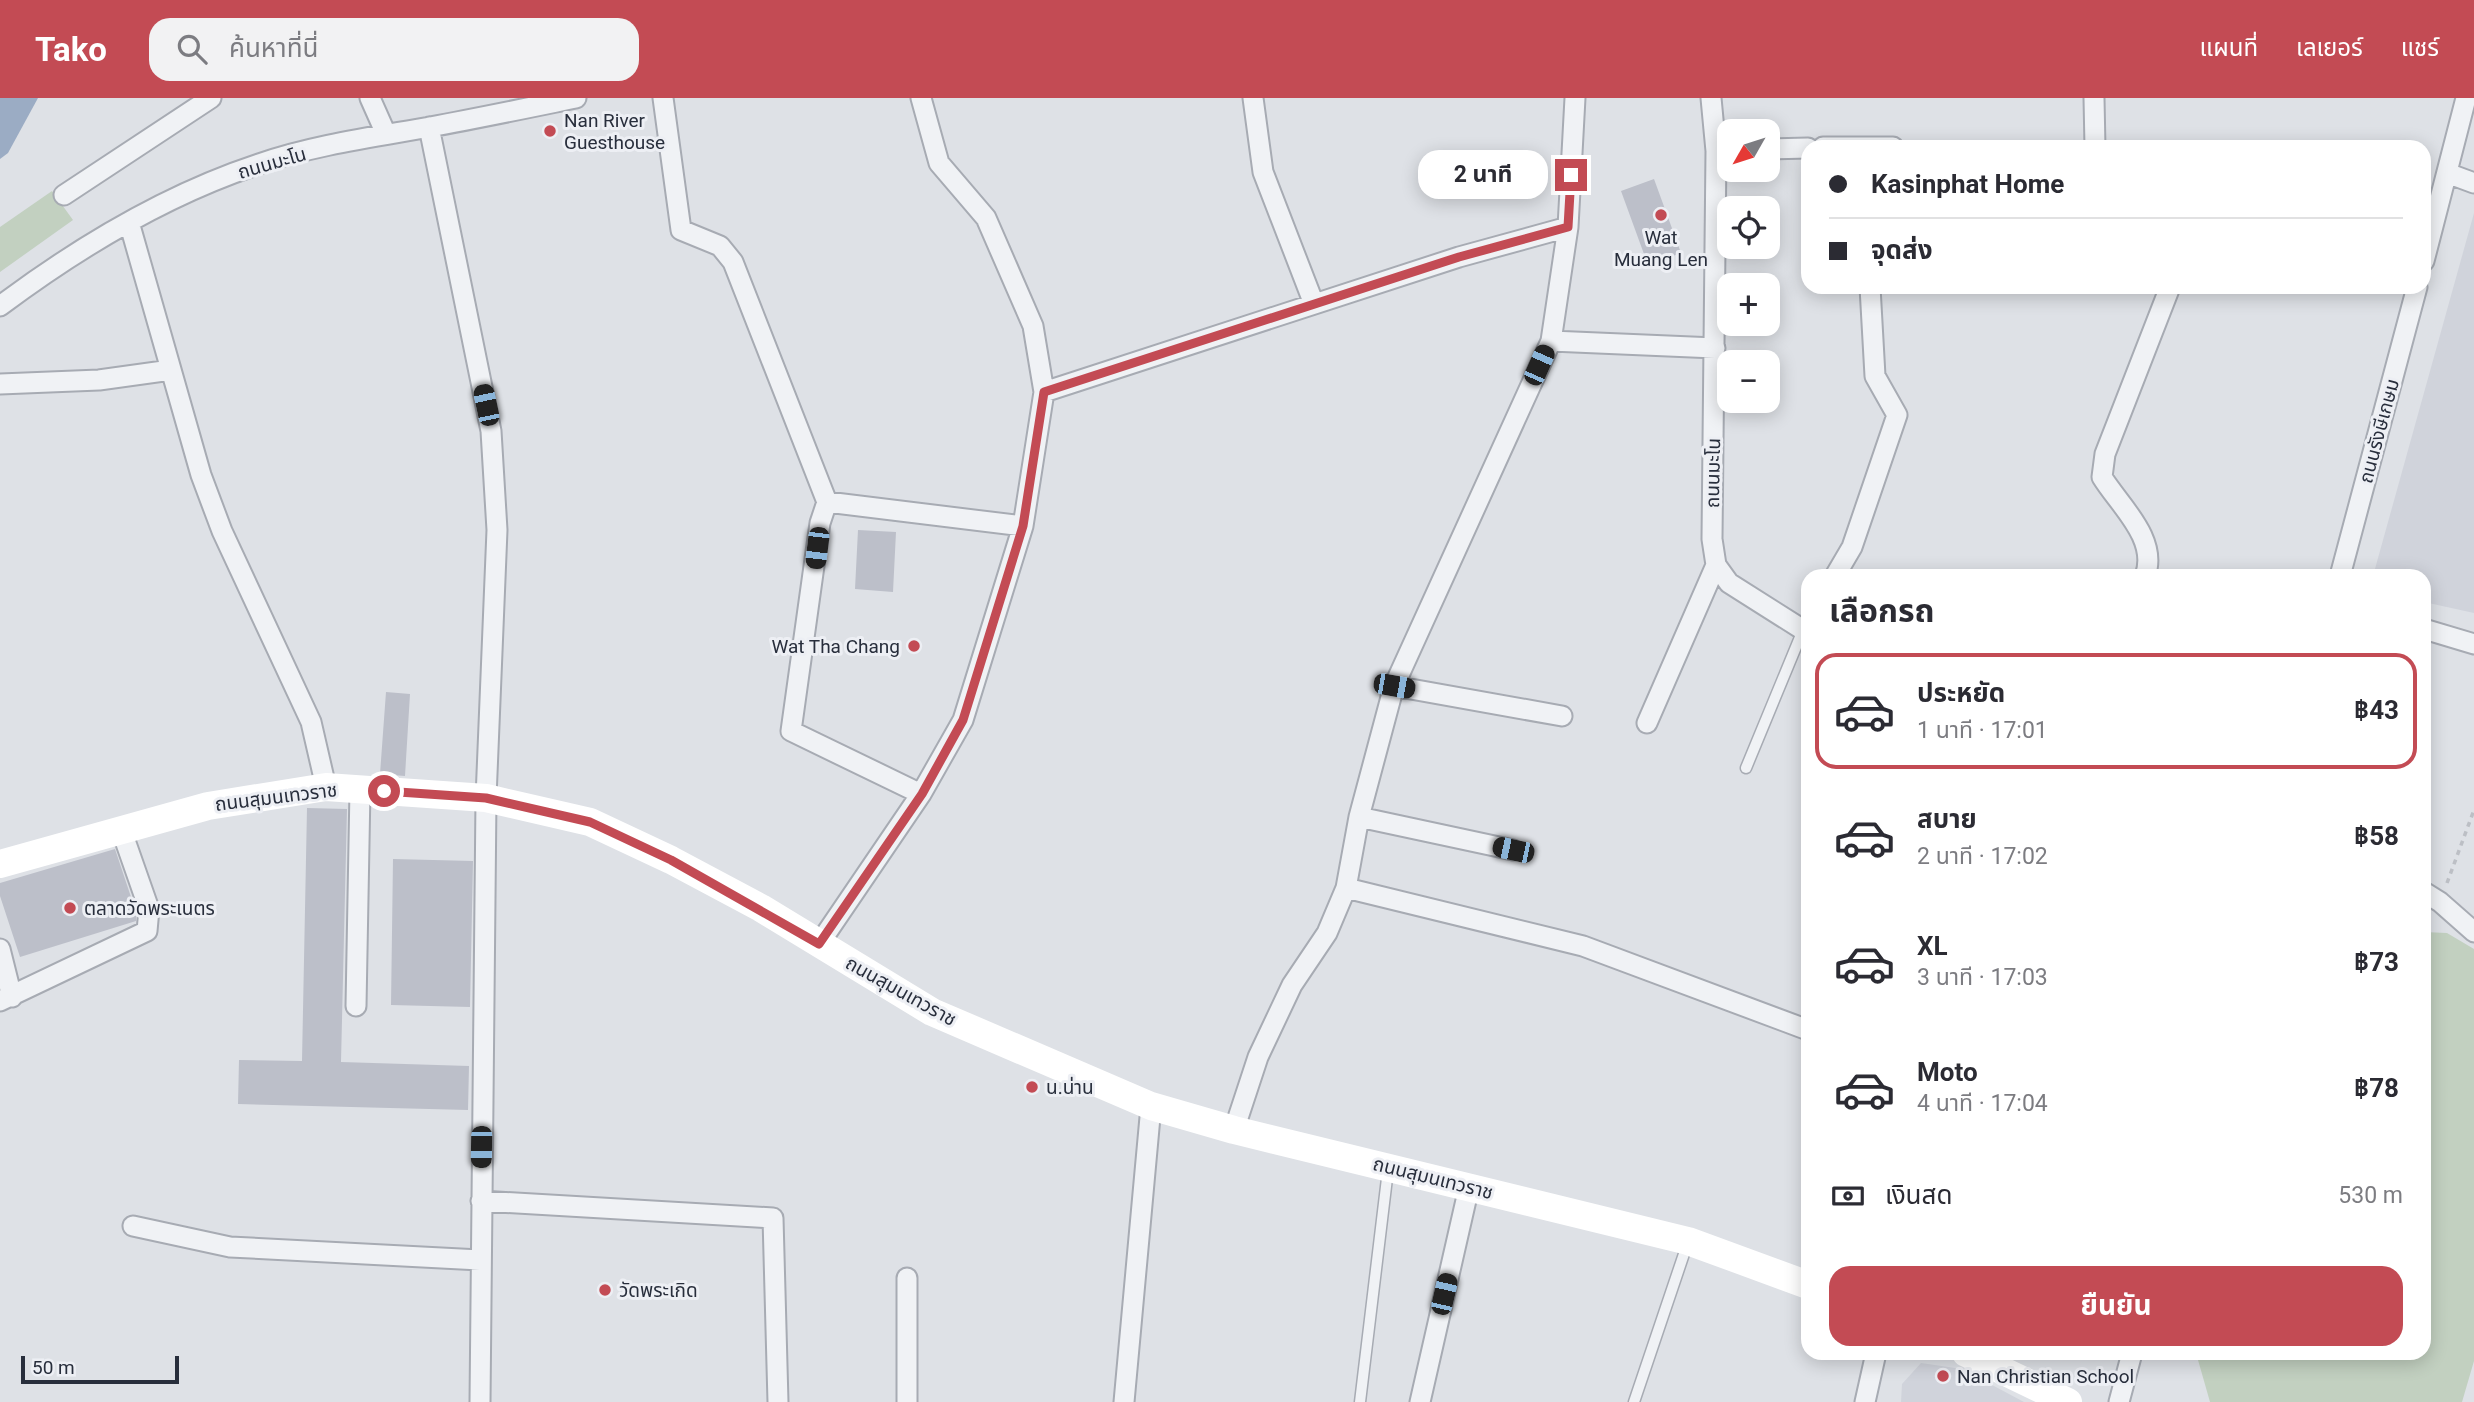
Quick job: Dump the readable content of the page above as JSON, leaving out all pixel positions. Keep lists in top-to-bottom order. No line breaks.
{"streets":{"street":["ถนนมะโน","ถนนรังษีเกษม","ถนนสุมนเทวราช"]},"places":["Nan River Guesthouse","Wat Muang Len","Wat Tha Chang","ตลาดวัดพระเนตร","น.น่าน","วัดพระเกิด","Nan Christian School"],"scale_bar":"50 m","north":"bottom left","page":{"header":"Tako","search":"ค้นหาที่นี่","nav":["แผนที่","เลเยอร์","แชร์"],"map_buttons":["+","−"],"banner":["Kasinphat Home","จุดส่ง"],"bubble":"2 นาที","heading":"เลือกรถ","list":[{"name":"ประหยัด","note":"1 นาที · 17:01","value":"฿43"},{"name":"สบาย","note":"2 นาที · 17:02","value":"฿58"},{"name":"XL","note":"3 นาที · 17:03","value":"฿73"},{"name":"Moto","note":"4 นาที · 17:04","value":"฿78"}],"pay":["เงินสด","530 m"],"buttons":"ยืนยัน","scale":"50 m"}}
